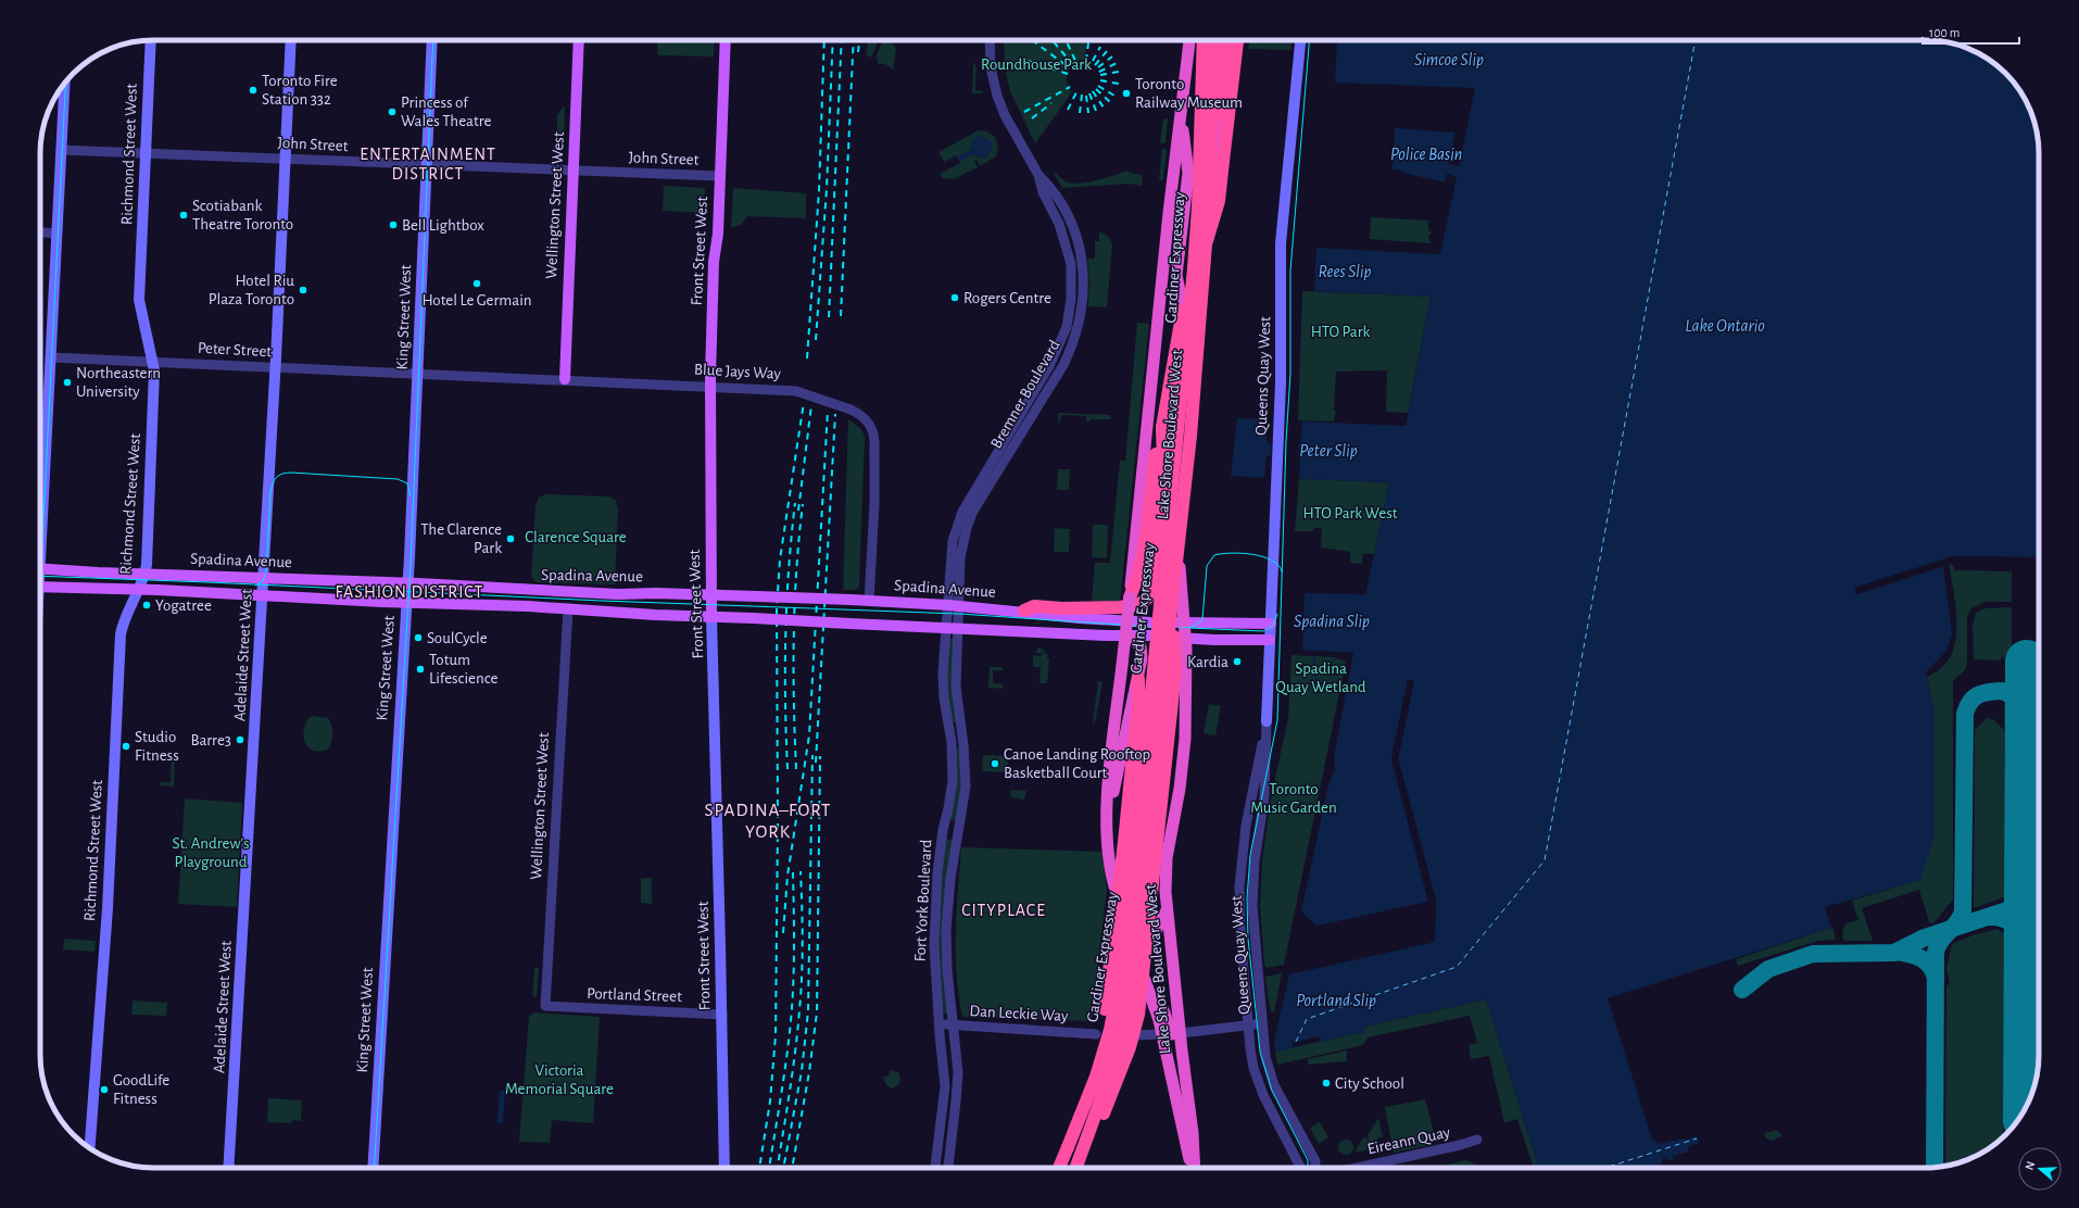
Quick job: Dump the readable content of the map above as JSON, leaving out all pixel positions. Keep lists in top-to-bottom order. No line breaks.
{"streets":{"highway":["Gardiner Expressway","Lake Shore Boulevard West"],"main road":["Richmond Street West","Wellington Street West","Front Street West","King Street West","Queens Quay West","Spadina Avenue","Adelaide Street West"],"street":["John Street","Peter Street","Blue Jays Way","Bremner Boulevard","Fort York Boulevard","Portland Street","Dan Leckie Way","Eireann Quay"]},"crossings":[["John Street","Richmond Street West"],["John Street","Wellington Street West"],["John Street","Front Street West"],["John Street","King Street West"],["John Street","Adelaide Street West"],["Richmond Street West","Peter Street"],["Richmond Street West","Spadina Avenue"],["Wellington Street West","Blue Jays Way"],["Wellington Street West","Spadina Avenue"],["Wellington Street West","Portland Street"],["Front Street West","Blue Jays Way"],["Front Street West","Spadina Avenue"],["Front Street West","Portland Street"],["King Street West","Peter Street"],["King Street West","Blue Jays Way"],["King Street West","Spadina Avenue"],["Peter Street","Blue Jays Way"],["Peter Street","Adelaide Street West"],["Blue Jays Way","Spadina Avenue"],["Bremner Boulevard","Spadina Avenue"],["Bremner Boulevard","Fort York Boulevard"],["Spadina Avenue","Adelaide Street West"],["Spadina Avenue","Fort York Boulevard"],["Fort York Boulevard","Dan Leckie Way"]],"districts":["ENTERTAINMENT DISTRICT","FASHION DISTRICT","SPADINA–FORT YORK","CITYPLACE"],"water":["Simcoe Slip","Police Basin","Rees Slip","Lake Ontario","Peter Slip","Spadina Slip","Portland Slip"],"parks":["Roundhouse Park","HTO Park","HTO Park West","Clarence Square","Spadina Quay Wetland","Toronto Music Garden","St. Andrew's Playground","Victoria Memorial Square"],"places":["Toronto Fire Station 332","Toronto Railway Museum","Princess of Wales Theatre","Scotiabank Theatre Toronto","Bell Lightbox","Hotel Le Germain","Hotel Riu Plaza Toronto","Rogers Centre","Northeastern University","The Clarence Park","Yogatree","SoulCycle","Kardia","Totum Lifescience","Barre3","Studio Fitness","Canoe Landing Rooftop Basketball Court","City School","GoodLife Fitness"],"scale_bar":"100 m","north":"left"}
